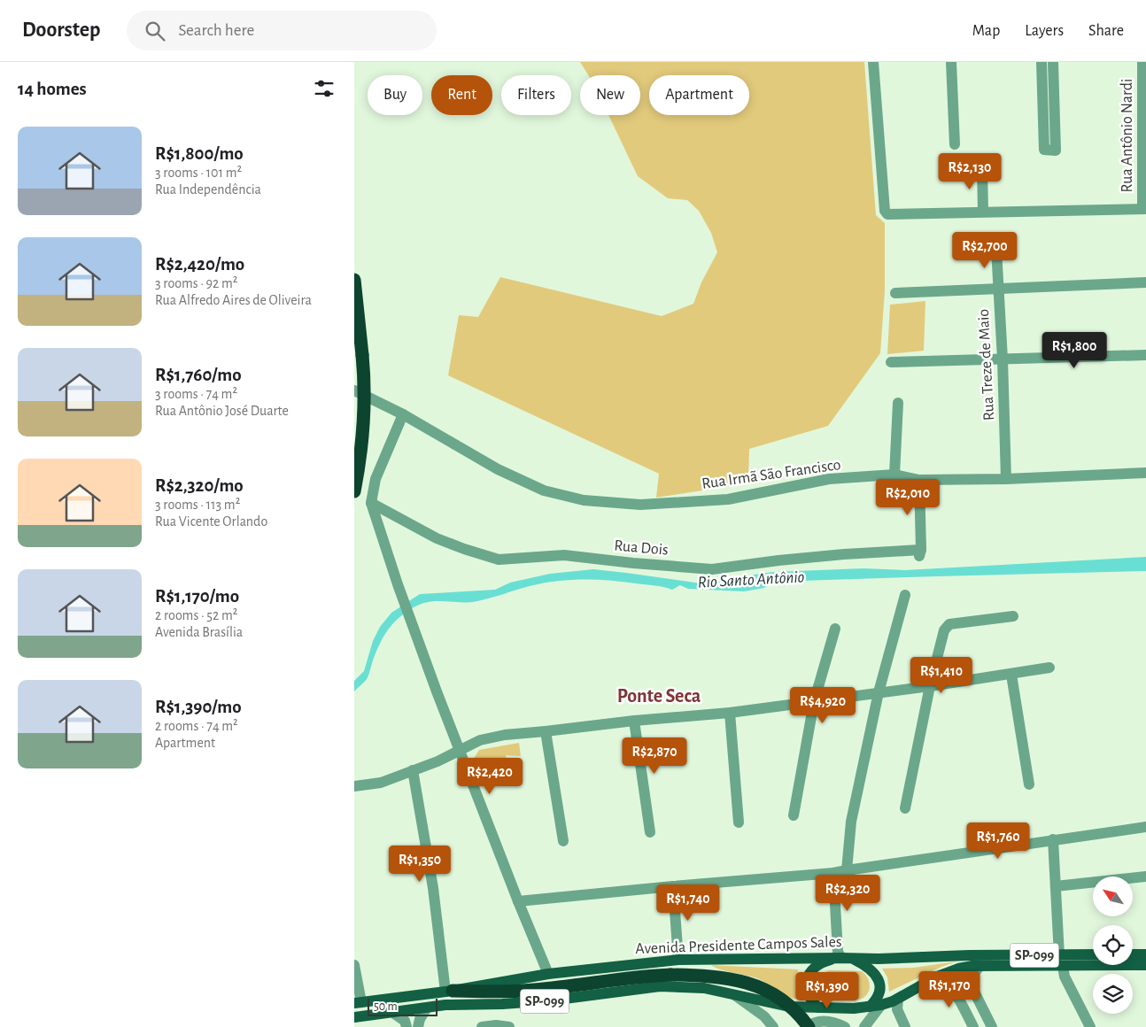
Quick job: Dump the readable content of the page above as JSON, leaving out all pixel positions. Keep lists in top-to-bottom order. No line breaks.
{"streets":{"main road":["Avenida Presidente Campos Sales","SP-099"],"street":["Rua Antônio Nardi","Rua Treze de Maio","Rua Irmã São Francisco","Rua Dois"]},"crossings":[["Rua Treze de Maio","Rua Irmã São Francisco"],["Rua Irmã São Francisco","Rua Dois"],["Avenida Presidente Campos Sales","SP-099"]],"districts":["Ponte Seca"],"water":["Rio Santo Antônio"],"scale_bar":"50 m","north":"top left","page":{"header":"Doorstep","search":"Search here","nav":["Map","Layers","Share"],"heading":"14 homes","chip":["Buy","Rent","Filters","New","Apartment"],"list":[{"name":"R$1,800/mo","note":"3 rooms · 101 m² · Rua Independência"},{"name":"R$2,420/mo","note":"3 rooms · 92 m² · Rua Alfredo Aires de Oliveira"},{"name":"R$1,760/mo","note":"3 rooms · 74 m² · Rua Antônio José Duarte"},{"name":"R$2,320/mo","note":"3 rooms · 113 m² · Rua Vicente Orlando"},{"name":"R$1,170/mo","note":"2 rooms · 52 m² · Avenida Brasília"},{"name":"R$1,390/mo","note":"2 rooms · 74 m² · Apartment"}],"price":["R$2,130","R$2,700","R$1,800","R$2,010","R$1,410","R$4,920","R$2,870","R$2,420","R$1,760","R$1,350","R$2,320","R$1,740","R$1,170","R$1,390"],"scale":"50 m"}}
